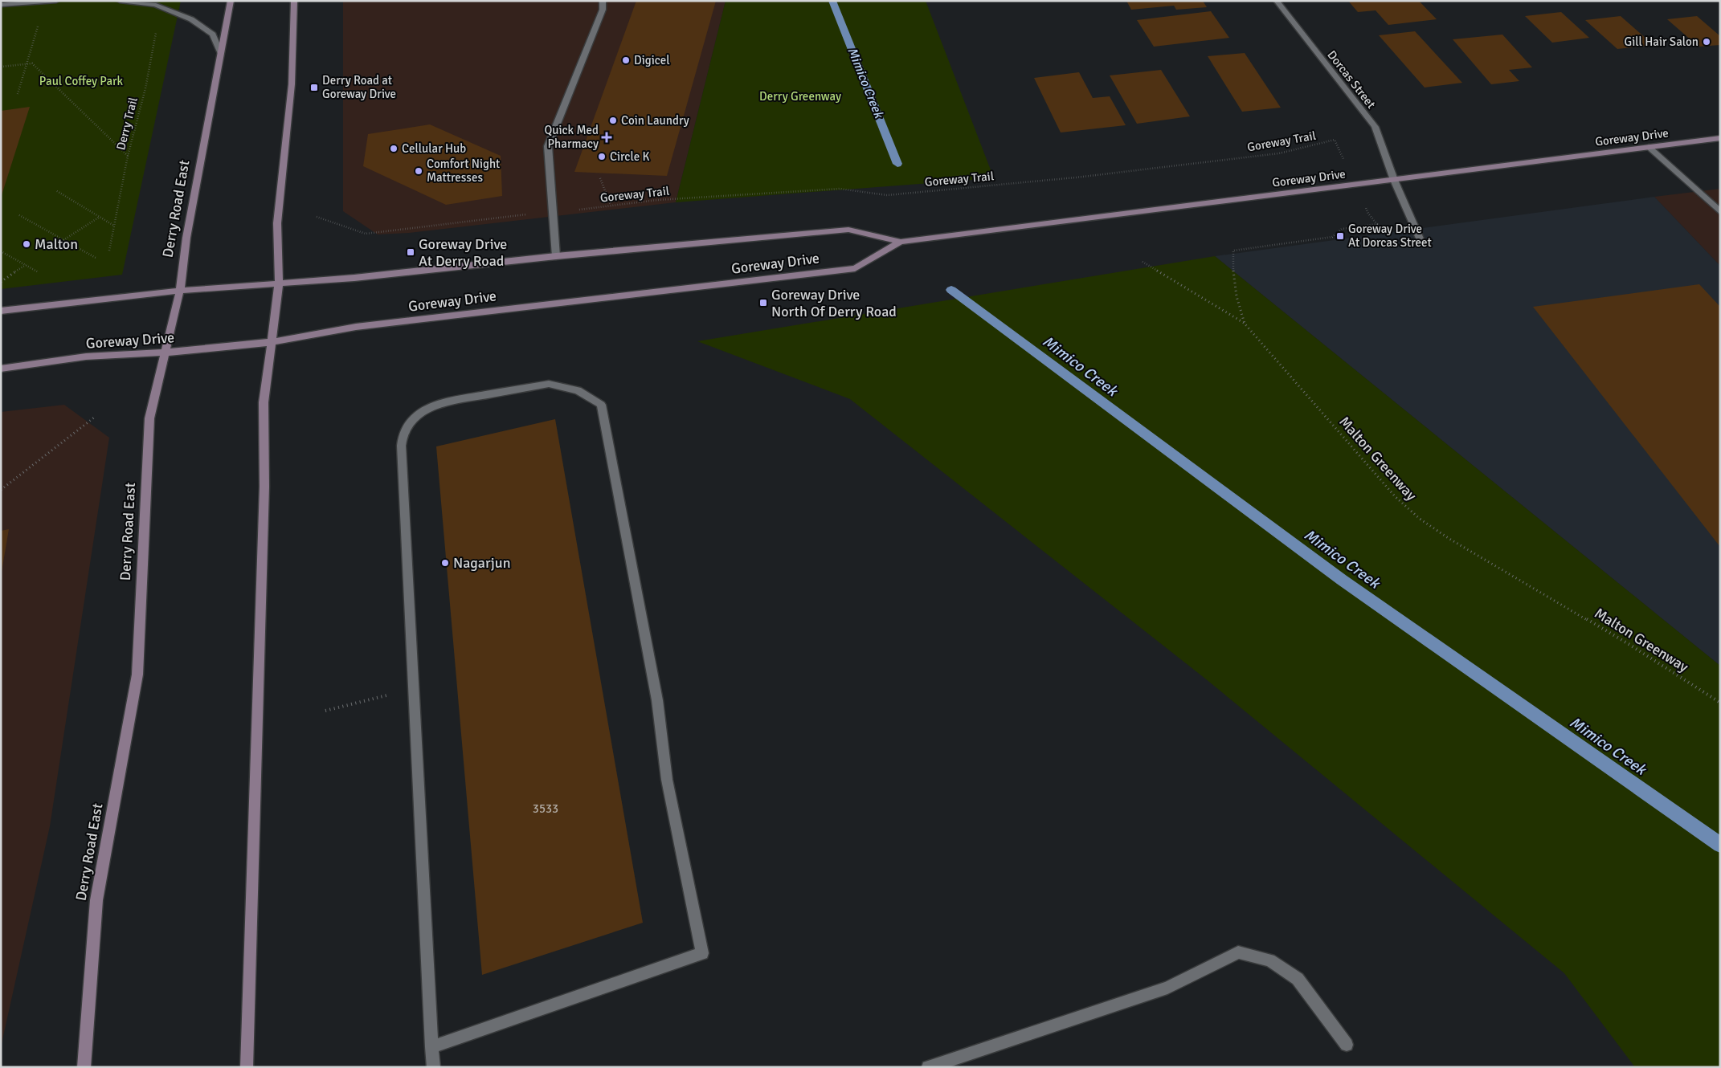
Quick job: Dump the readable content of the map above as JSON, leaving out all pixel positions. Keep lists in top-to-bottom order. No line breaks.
{"streets":{"main road":["Goreway Drive","Derry Road East"],"street":["Dorcas Street"],"path":["Derry Trail","Goreway Trail","Malton Greenway"]},"crossings":[["Dorcas Street","Goreway Drive"],["Goreway Drive","Derry Road East"]],"water":["Mimico Creek"],"parks":["Paul Coffey Park","Derry Greenway"],"places":{"other":["Gill Hair Salon","Digicel","Coin Laundry","Cellular Hub","Circle K","Comfort Night Mattresses","Malton","Nagarjun"],"transit":["Derry Road at Goreway Drive","Goreway Drive At Dorcas Street","Goreway Drive At Derry Road","Goreway Drive North Of Derry Road"],"health":["Quick Med Pharmacy"]},"house_numbers":["3533"]}
